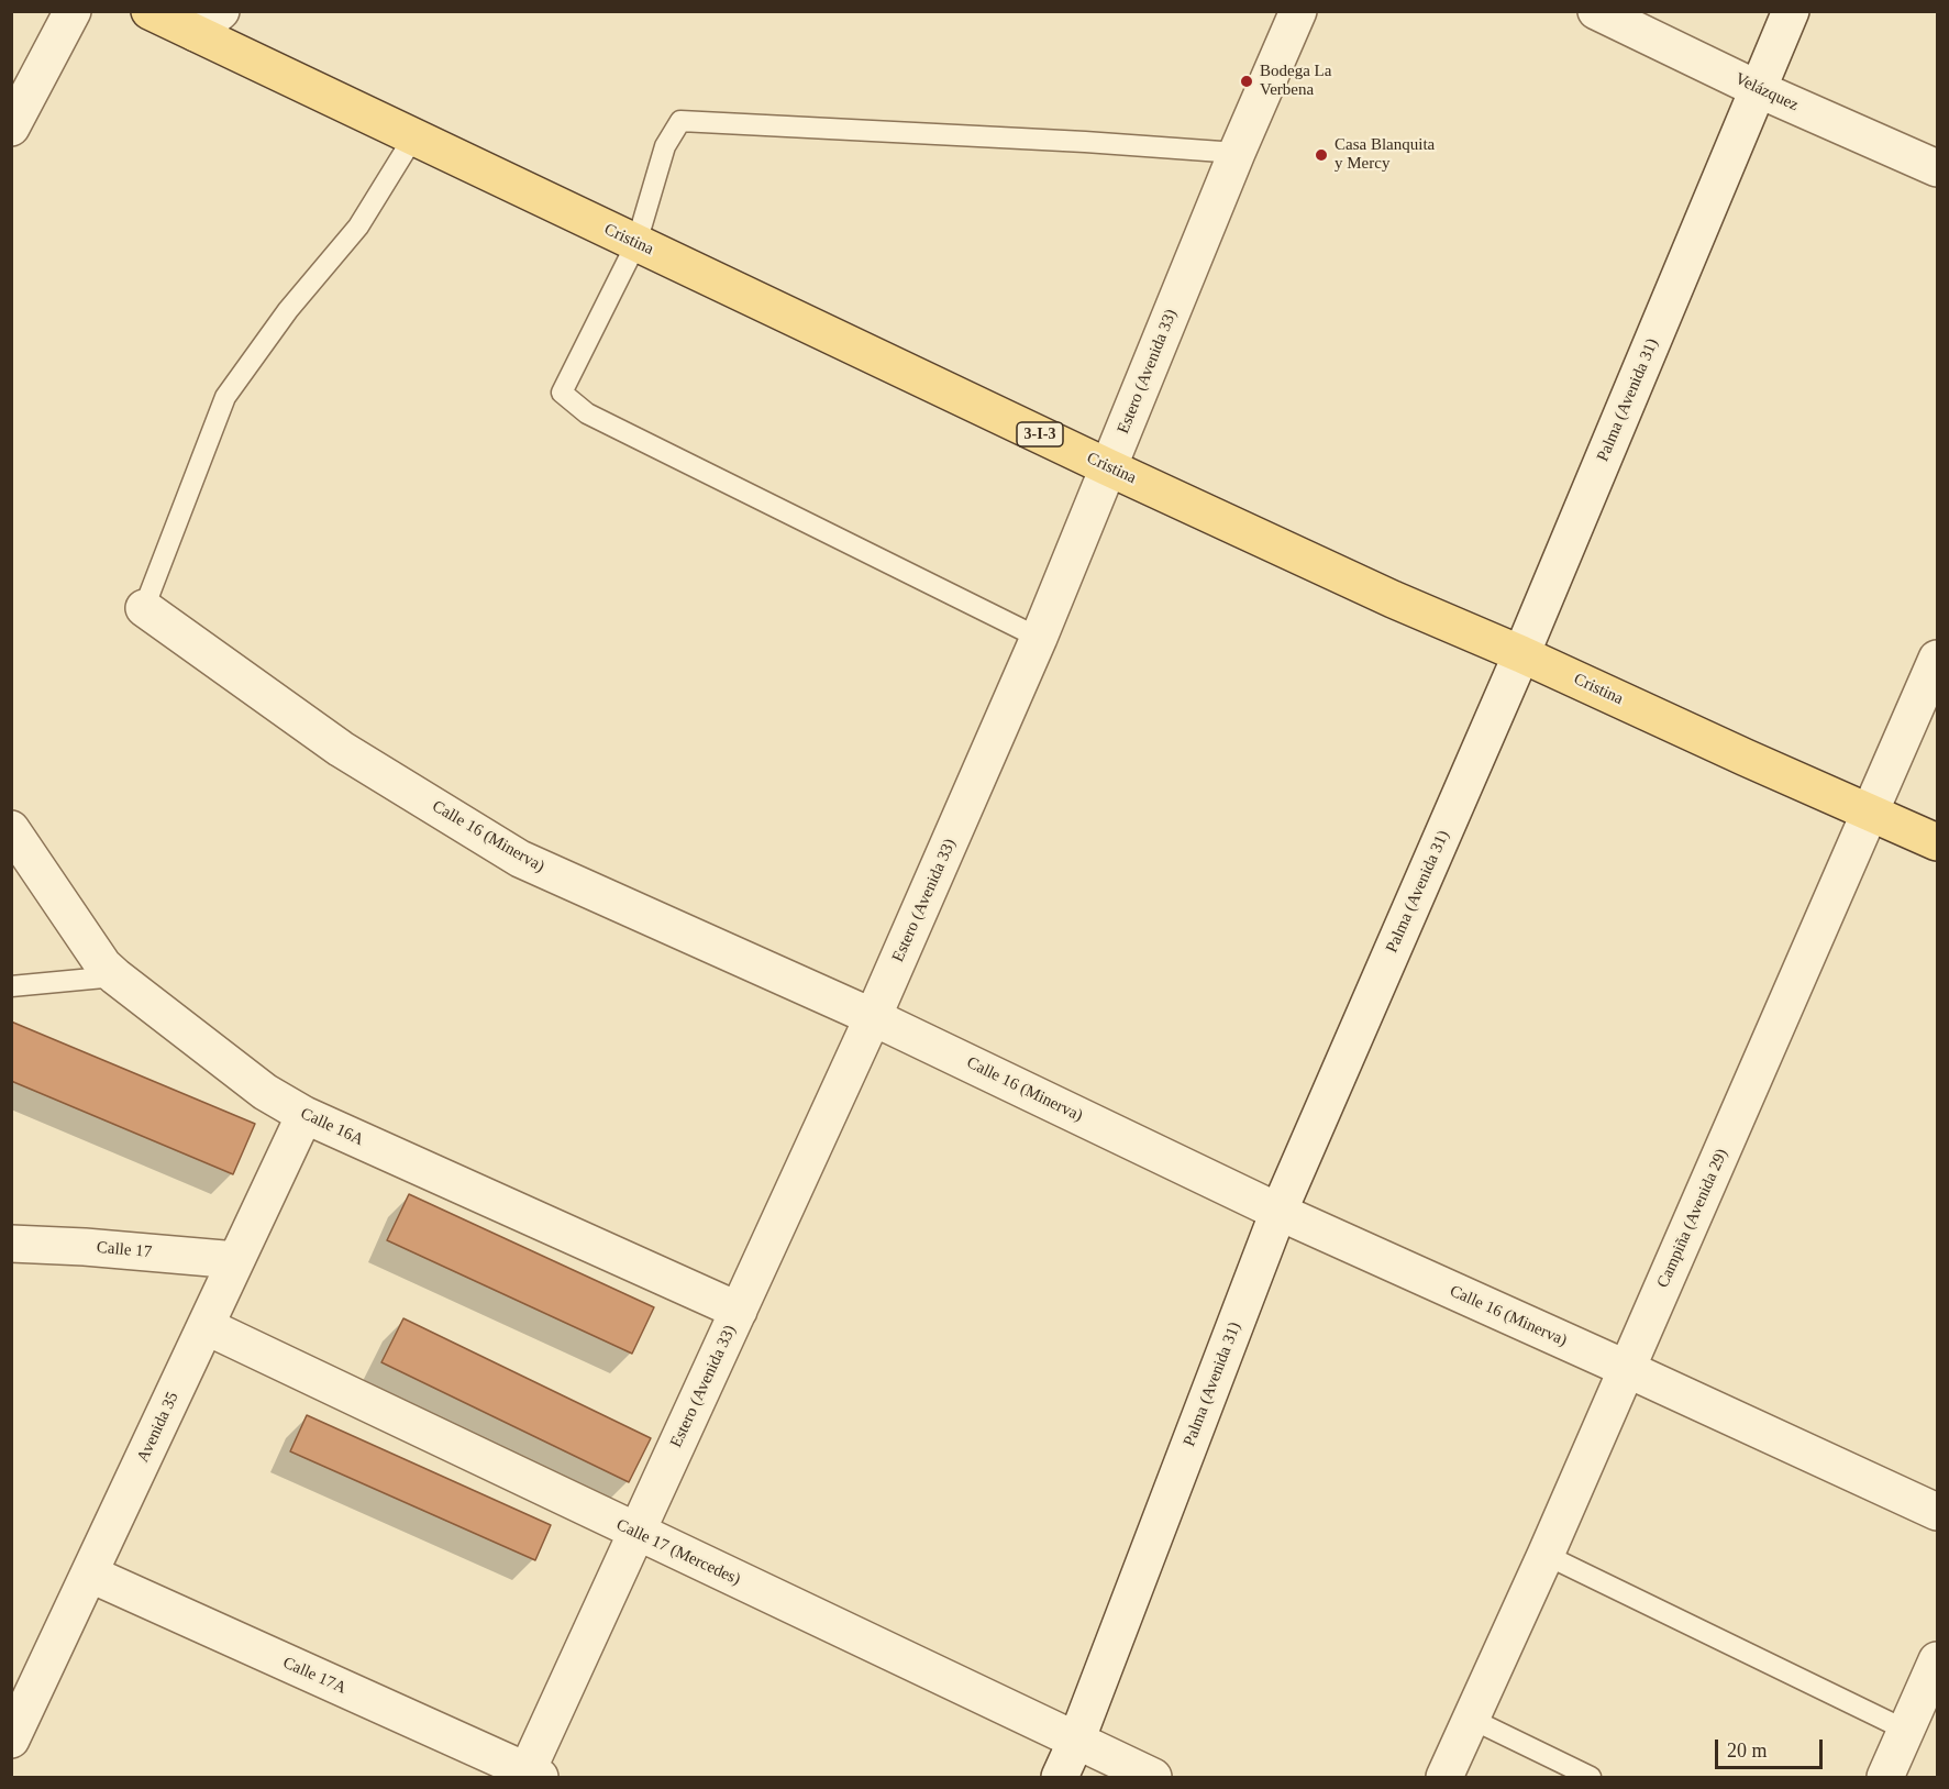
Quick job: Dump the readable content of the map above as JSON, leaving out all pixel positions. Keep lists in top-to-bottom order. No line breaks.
{"streets":{"main road":["Cristina","3-I-3"],"street":["Velázquez","Estero (Avenida 33)","Palma (Avenida 31)","Calle 16 (Minerva)","Calle 16A","Campiña (Avenida 29)","Calle 17","Avenida 35","Calle 17 (Mercedes)","Calle 17A"]},"crossings":[["Velázquez","Palma (Avenida 31)"],["Cristina","Estero (Avenida 33)"],["Cristina","Palma (Avenida 31)"],["Cristina","Campiña (Avenida 29)"],["Estero (Avenida 33)","Calle 16 (Minerva)"],["Estero (Avenida 33)","Calle 16A"],["Estero (Avenida 33)","Calle 17 (Mercedes)"],["Estero (Avenida 33)","Calle 17A"],["Palma (Avenida 31)","Calle 16 (Minerva)"],["Palma (Avenida 31)","Calle 17 (Mercedes)"],["Calle 16 (Minerva)","Campiña (Avenida 29)"],["Calle 16A","Avenida 35"],["Calle 17","Avenida 35"],["Avenida 35","Calle 17 (Mercedes)"],["Avenida 35","Calle 17A"]],"places":["Bodega La Verbena","Casa Blanquita y Mercy"],"scale_bar":"20 m"}
